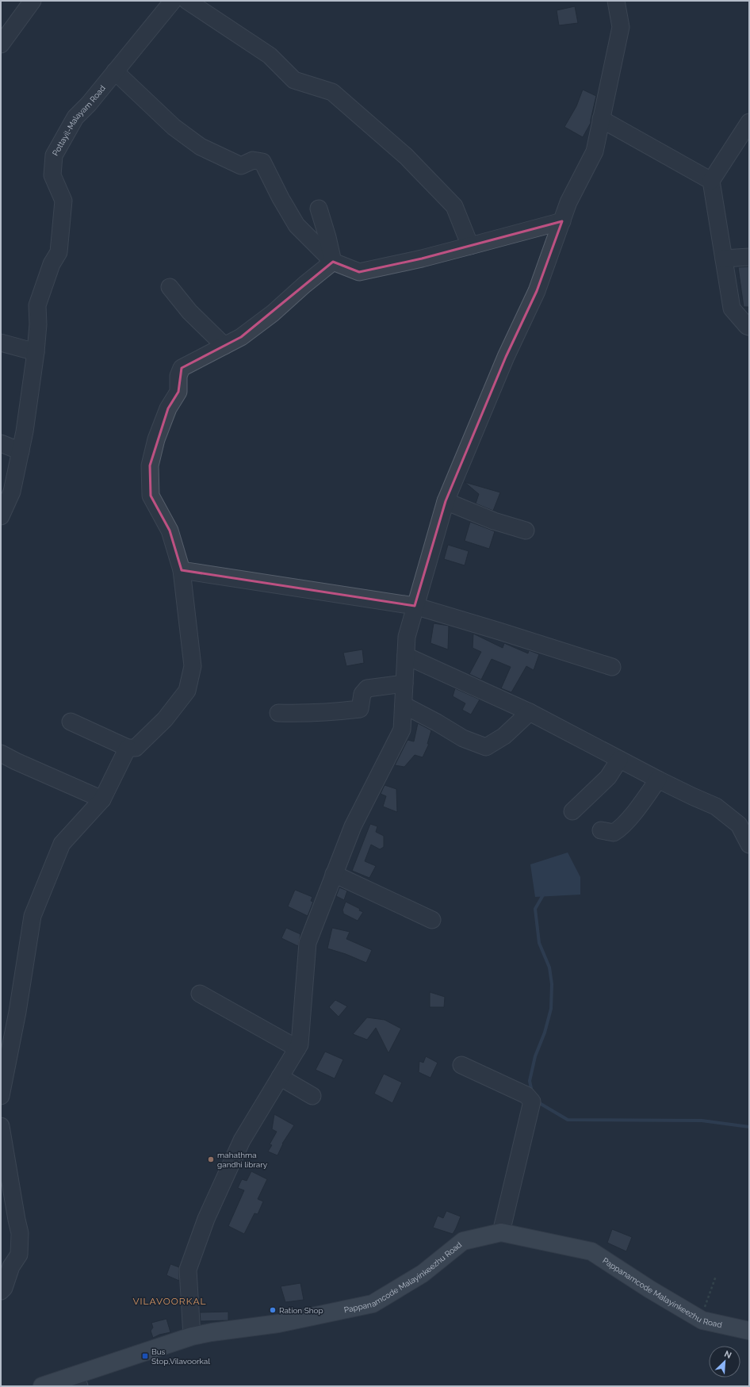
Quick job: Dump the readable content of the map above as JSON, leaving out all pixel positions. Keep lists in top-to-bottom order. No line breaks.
{"streets":{"main road":["Pappanamcode Malayinkeezhu Road"],"street":["Pottayil-Malayam Road"]},"districts":["VILAVOORKAL"],"places":{"other":["mahathma gandhi library","Ration Shop"],"transit":["Bus Stop,Vilavoorkal"]},"north":"top right"}
